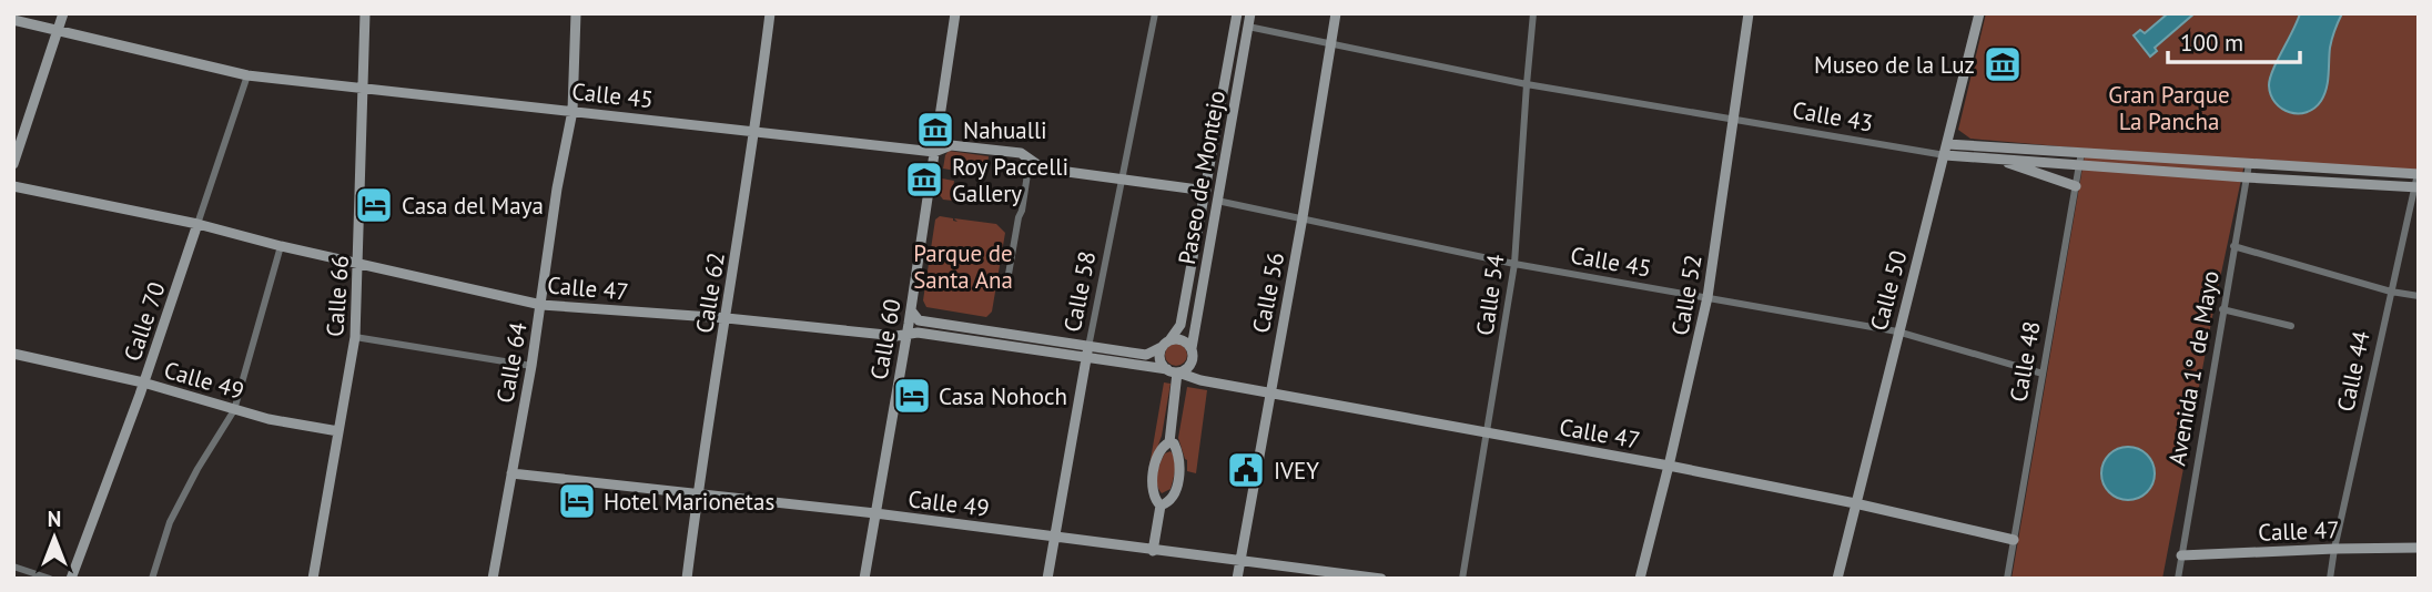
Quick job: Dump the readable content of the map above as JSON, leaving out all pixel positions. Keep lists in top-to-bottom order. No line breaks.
{"streets":{"street":["Calle 45","Calle 43","Paseo de Montejo","Calle 47","Calle 50","Calle 58","Calle 62","Calle 56","Calle 54","Calle 52","Calle 66","Calle 70","Calle 60","Calle 48","Calle 64","Avenida 1° de Mayo","Calle 44","Calle 49"]},"crossings":[["Calle 45","Paseo de Montejo"],["Calle 45","Calle 50"],["Calle 45","Calle 58"],["Calle 45","Calle 62"],["Calle 45","Calle 56"],["Calle 45","Calle 54"],["Calle 45","Calle 52"],["Calle 45","Calle 66"],["Calle 45","Calle 70"],["Calle 45","Calle 60"],["Calle 45","Calle 48"],["Calle 45","Calle 64"],["Calle 43","Paseo de Montejo"],["Calle 43","Calle 50"],["Calle 43","Calle 56"],["Calle 43","Calle 54"],["Calle 43","Calle 52"],["Calle 43","Calle 48"],["Calle 43","Avenida 1° de Mayo"],["Calle 43","Calle 44"],["Paseo de Montejo","Calle 47"],["Calle 47","Calle 50"],["Calle 47","Calle 58"],["Calle 47","Calle 62"],["Calle 47","Calle 56"],["Calle 47","Calle 54"],["Calle 47","Calle 52"],["Calle 47","Calle 66"],["Calle 47","Calle 70"],["Calle 47","Calle 60"],["Calle 47","Calle 48"],["Calle 47","Calle 64"],["Calle 47","Avenida 1° de Mayo"],["Calle 47","Calle 44"],["Calle 58","Calle 49"],["Calle 62","Calle 49"],["Calle 56","Calle 49"],["Calle 66","Calle 49"],["Calle 70","Calle 49"],["Calle 60","Calle 49"],["Calle 64","Calle 49"]],"parks":["Gran Parque La Pancha","Parque de Santa Ana"],"places":{"museum":["Museo de la Luz","Nahualli","Roy Paccelli Gallery"],"hotel":["Casa del Maya","Casa Nohoch","Hotel Marionetas"],"public building":["IVEY"]},"scale_bar":"100 m","north":"top"}
